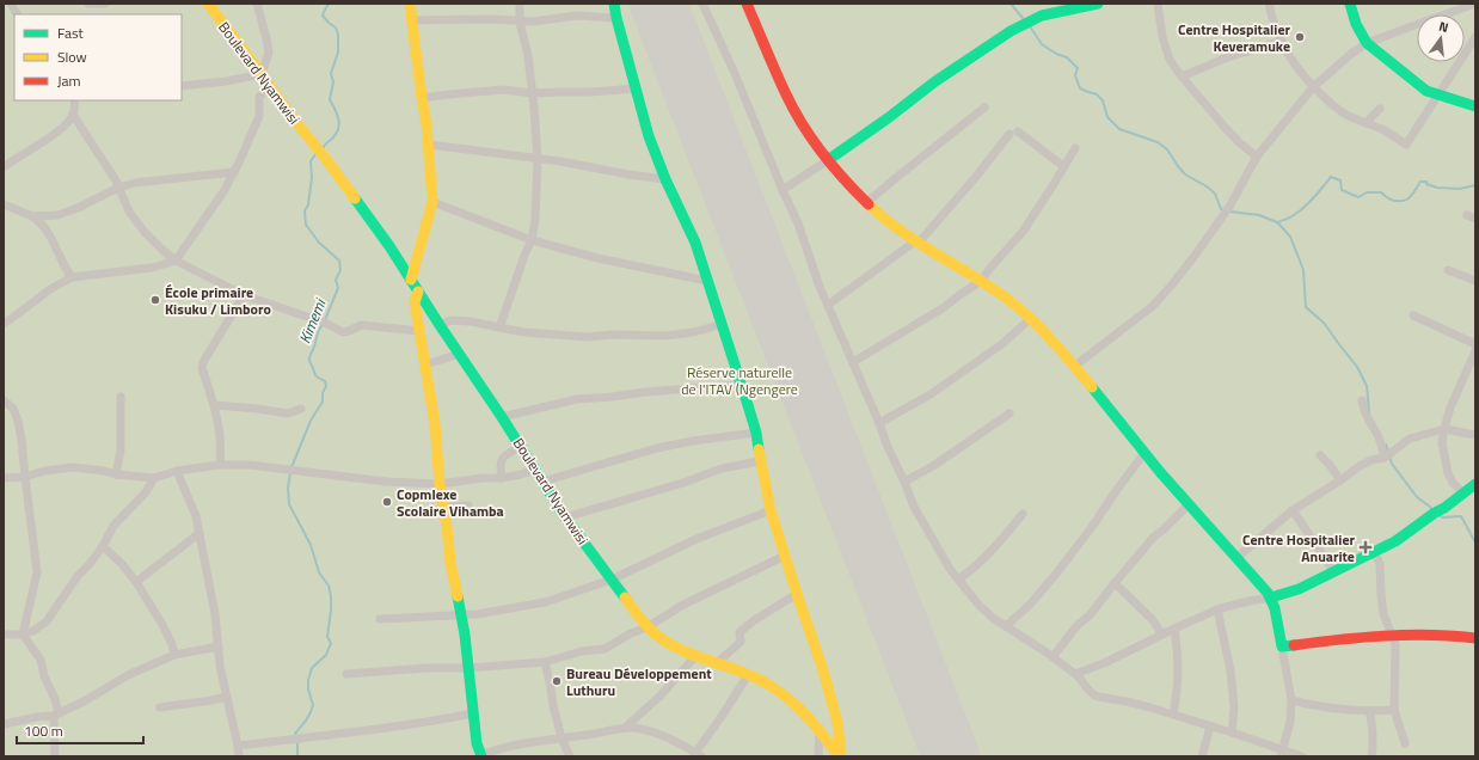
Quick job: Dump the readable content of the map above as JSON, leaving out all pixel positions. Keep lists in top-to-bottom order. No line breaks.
{"streets":{"street":["Boulevard Nyamwisi"]},"water":["Kimemi"],"parks":["Réserve naturelle de l'ITAV (Ngengere"],"places":{"other":["Centre Hospitalier Keveramuke","École primaire Kisuku / Limboro","Copmlexe Scolaire Vihamba","Bureau Développement Luthuru"],"health":["Centre Hospitalier Anuarite"]},"legend":["Fast","Slow","Jam"],"scale_bar":"100 m","north":"top"}
